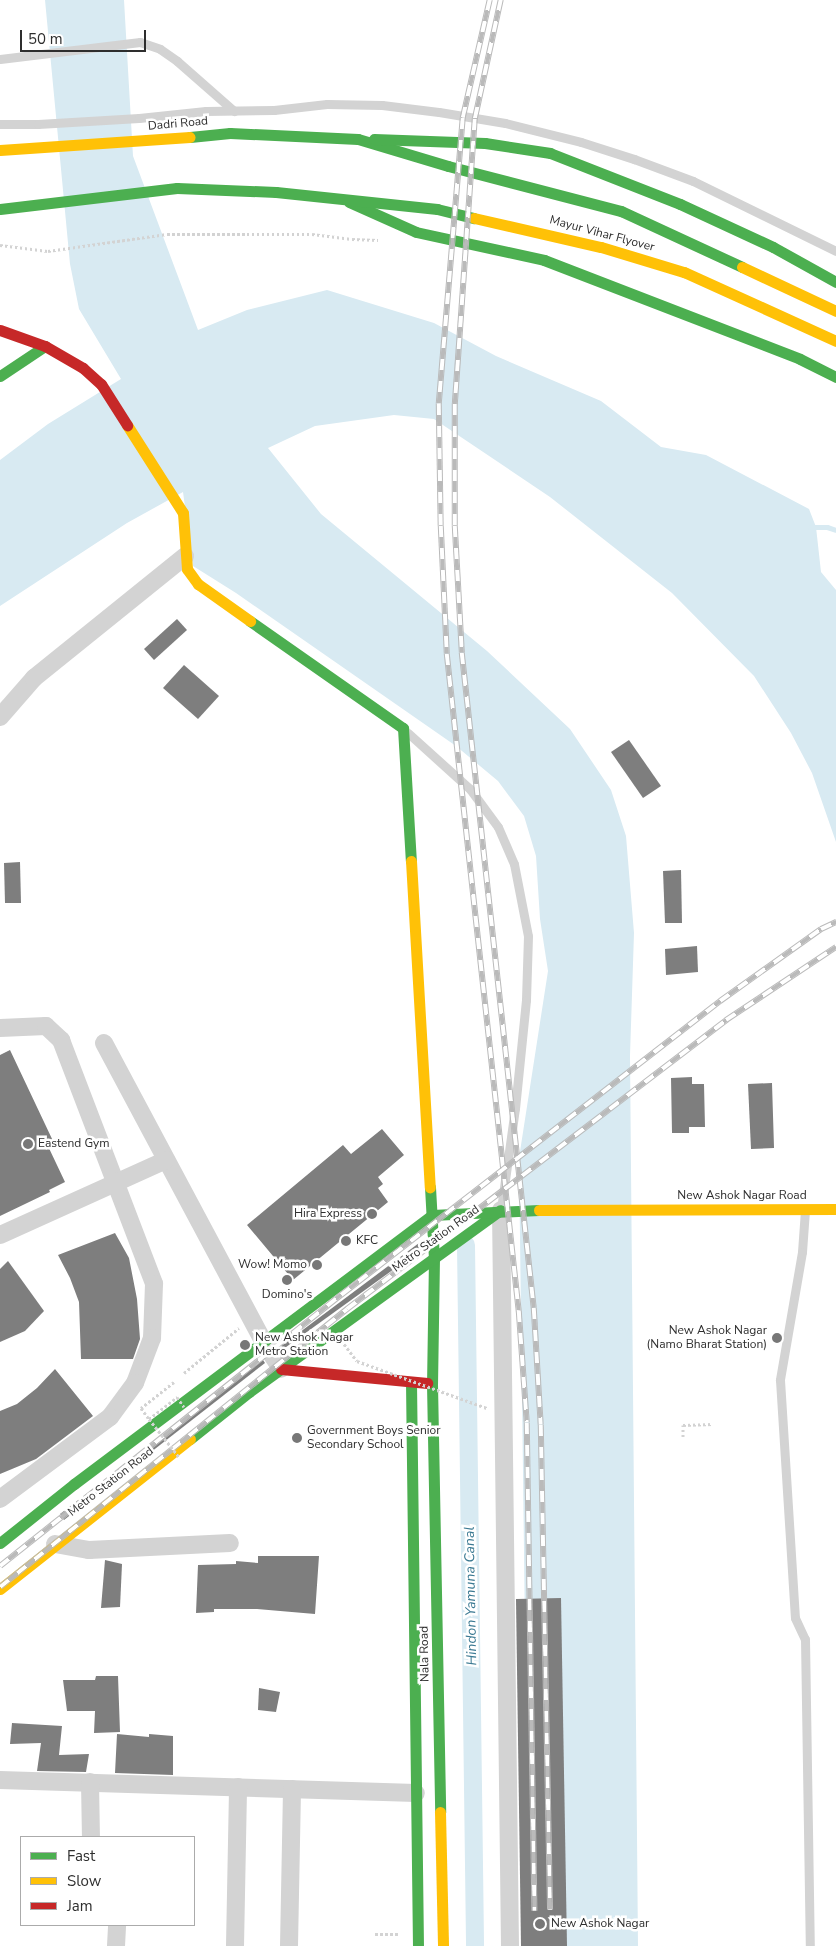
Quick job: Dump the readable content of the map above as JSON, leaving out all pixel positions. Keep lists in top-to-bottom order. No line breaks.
{"streets":{"main road":["Dadri Road","Mayur Vihar Flyover","New Ashok Nagar Road","Metro Station Road","Nala Road"]},"crossings":[["Dadri Road","Mayur Vihar Flyover"],["New Ashok Nagar Road","Metro Station Road"],["Metro Station Road","Nala Road"]],"water":["Hindon Yamuna Canal"],"places":["Eastend Gym","Hira Express","KFC","Wow! Momo","Domino's","New Ashok Nagar (Namo Bharat Station)","New Ashok Nagar Metro Station","Government Boys Senior Secondary School","New Ashok Nagar"],"legend":["Fast","Slow","Jam"],"scale_bar":"50 m"}
